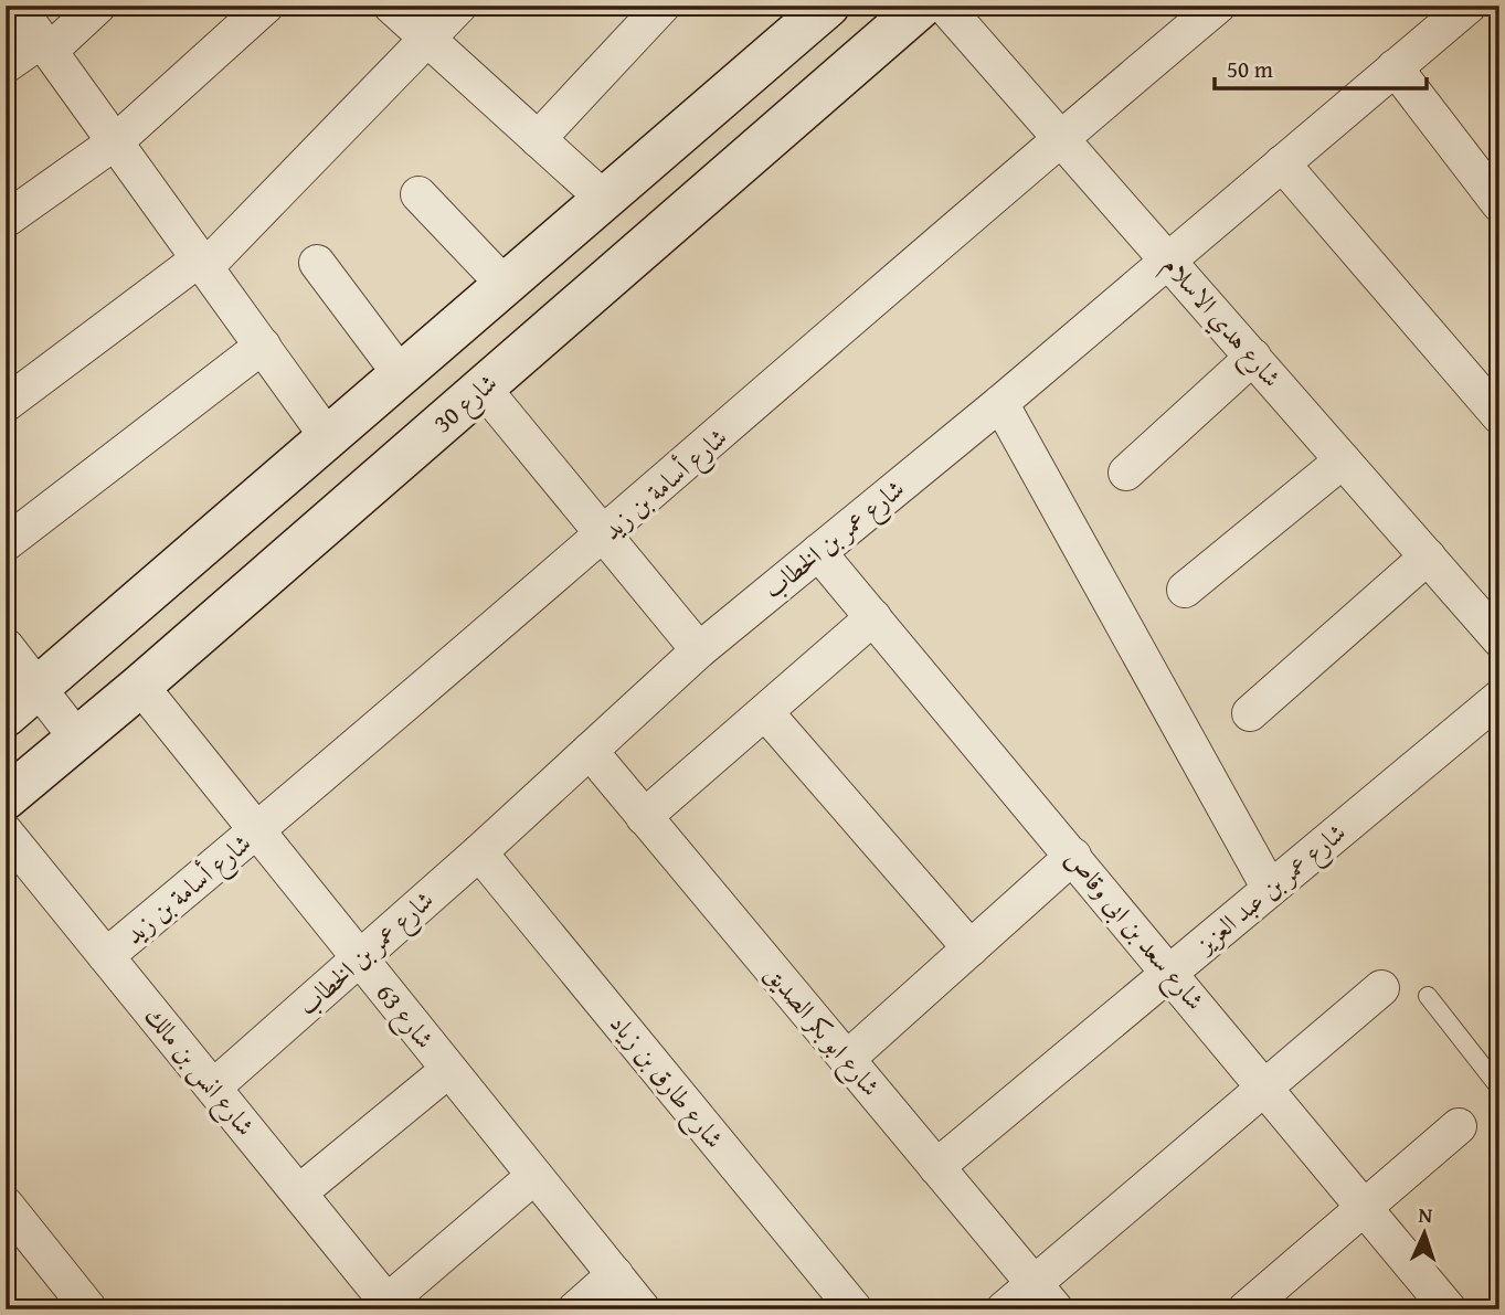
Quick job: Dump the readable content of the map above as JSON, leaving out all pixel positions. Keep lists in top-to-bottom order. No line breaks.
{"streets":{"street":["شارع هدي الاسلام","شارع 30","شارع أسامة بن زيد","شارع عمر بن الخطاب","شارع عمر بن عبد العزيز","شارع سعد بن ابى وقاص","شارع 63","شارع ابو بكر الصديق","شارع انس بن مالك","شارع طارق بن زياد"]},"crossings":[["شارع هدي الاسلام","شارع أسامة بن زيد"],["شارع هدي الاسلام","شارع عمر بن الخطاب"],["شارع 30","شارع 63"],["شارع أسامة بن زيد","شارع 63"],["شارع أسامة بن زيد","شارع انس بن مالك"],["شارع عمر بن الخطاب","شارع سعد بن ابى وقاص"],["شارع عمر بن الخطاب","شارع 63"],["شارع عمر بن الخطاب","شارع ابو بكر الصديق"],["شارع عمر بن الخطاب","شارع انس بن مالك"],["شارع عمر بن الخطاب","شارع طارق بن زياد"],["شارع عمر بن عبد العزيز","شارع سعد بن ابى وقاص"],["شارع عمر بن عبد العزيز","شارع ابو بكر الصديق"]],"scale_bar":"50 m","north":"top"}
